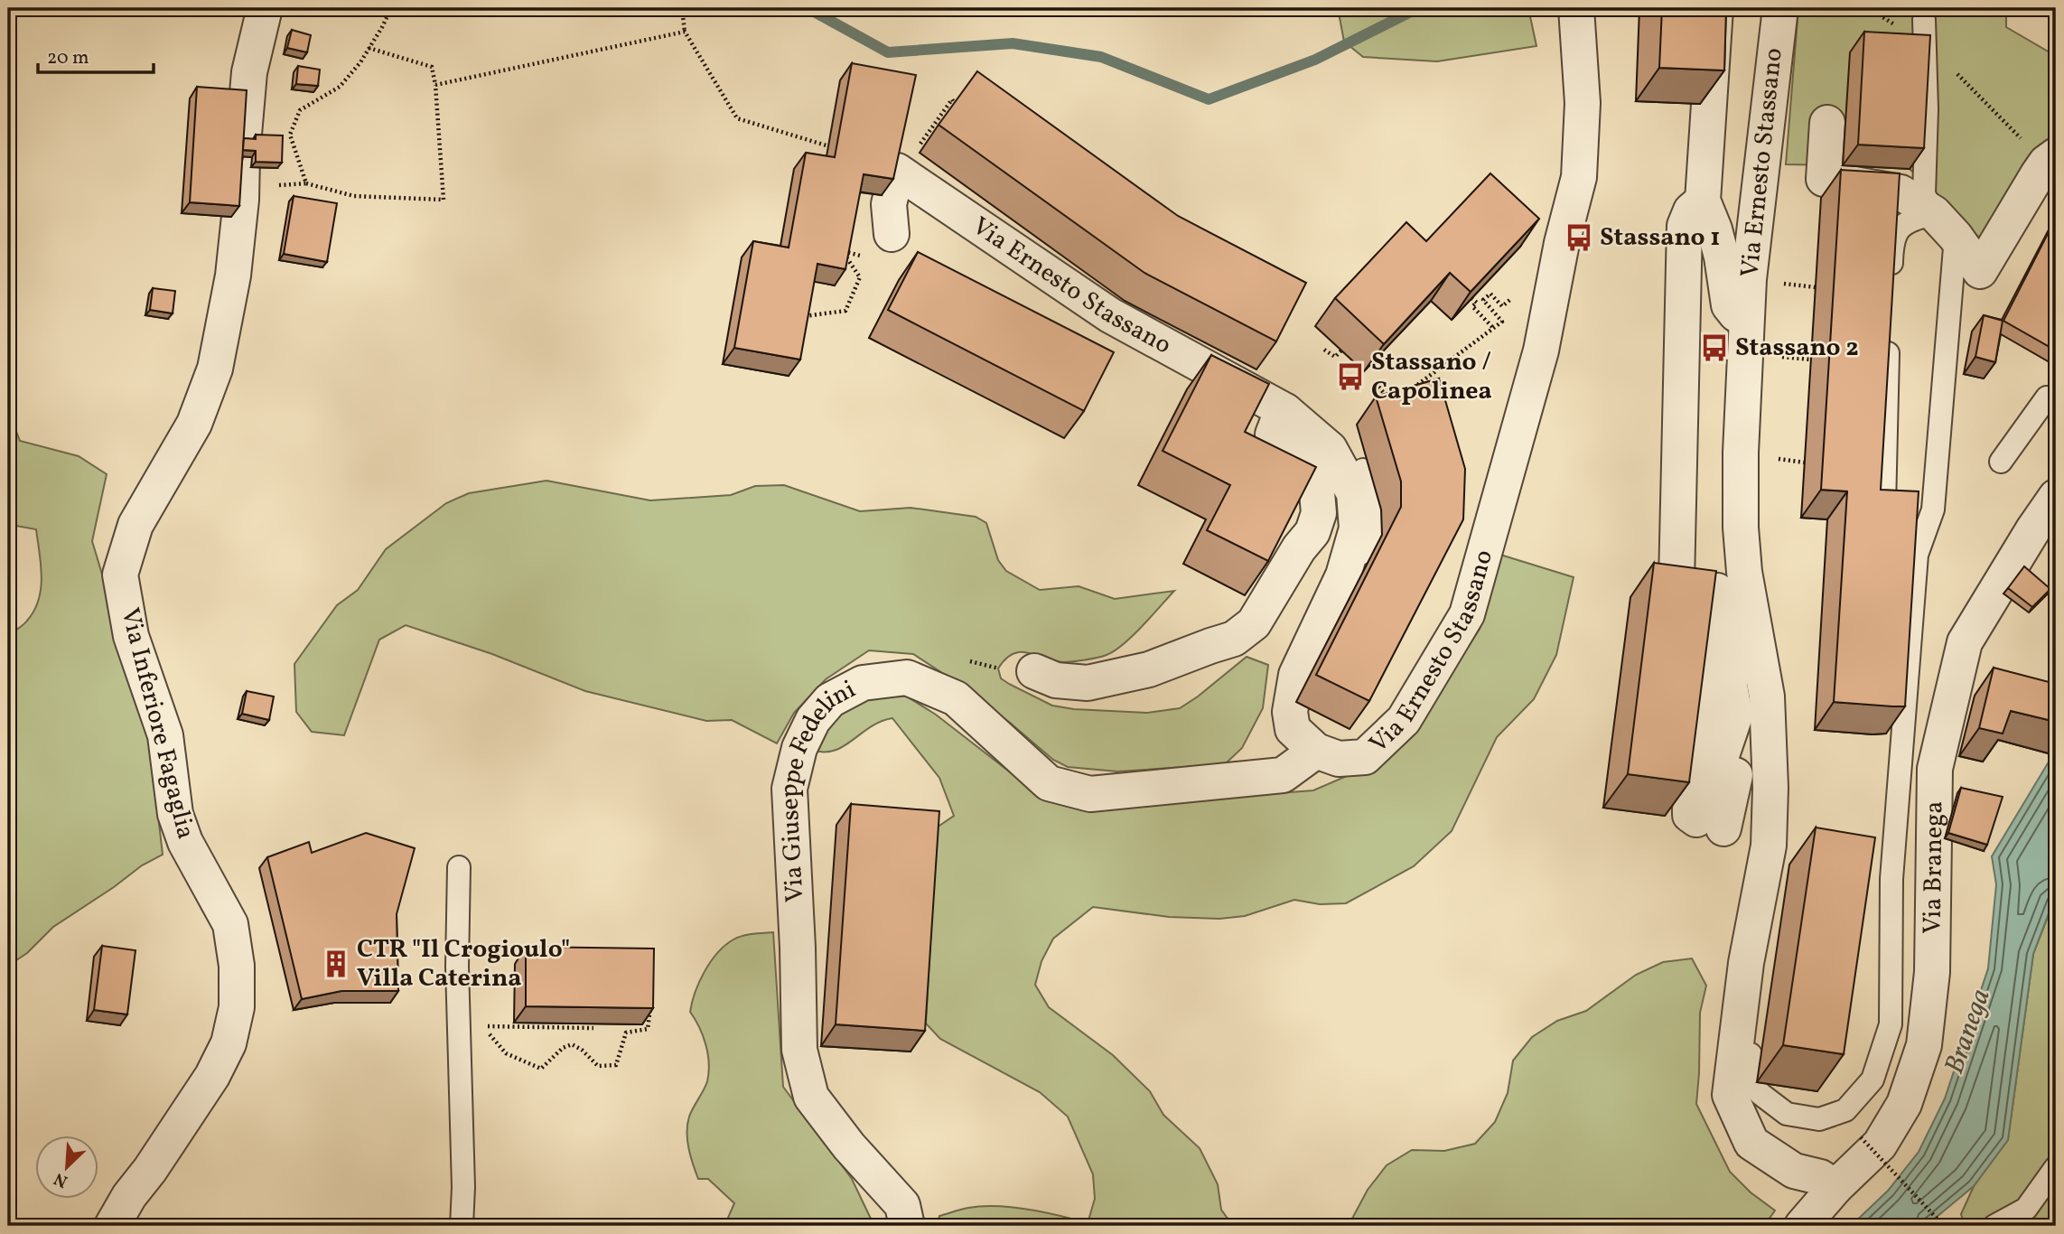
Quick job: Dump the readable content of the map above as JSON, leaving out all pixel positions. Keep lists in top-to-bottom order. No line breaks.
{"streets":{"street":["Via Ernesto Stassano","Via Inferiore Fagaglia","Via Giuseppe Fedelini","Via Branega"]},"crossings":[["Via Ernesto Stassano","Via Giuseppe Fedelini"],["Via Ernesto Stassano","Via Branega"]],"water":["Branega"],"places":{"bus stop":["Stassano 1","Stassano 2","Stassano / Capolinea"],"building":["CTR \"Il Crogioulo\" Villa Caterina"]},"scale_bar":"20 m","north":"bottom left"}
